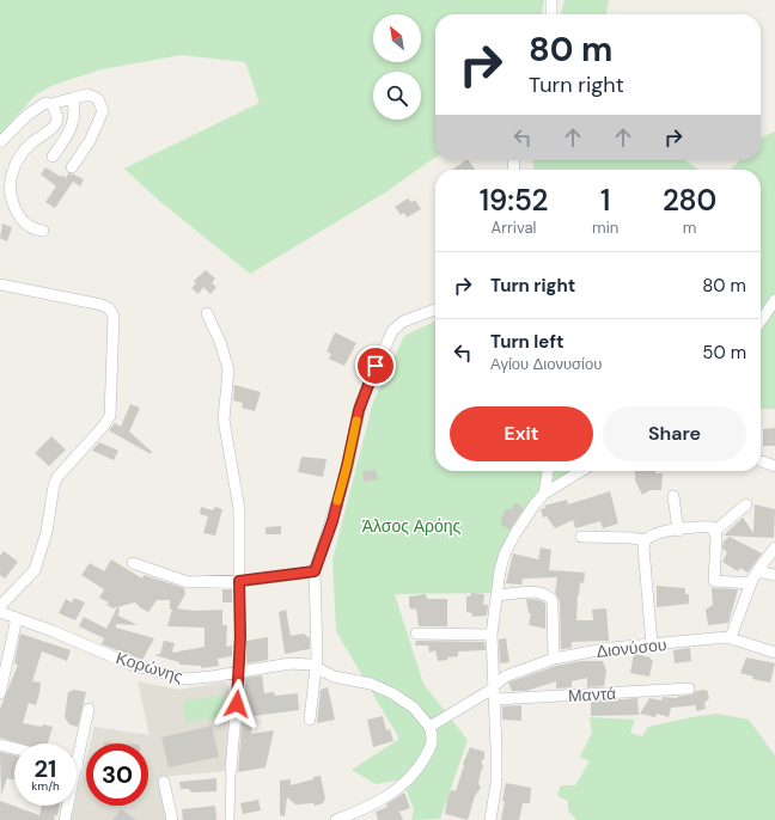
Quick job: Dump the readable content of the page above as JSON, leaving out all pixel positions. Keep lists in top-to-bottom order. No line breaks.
{"streets":{"street":["Διονύσου","Κορώνης","Μαντά"]},"crossings":[["Διονύσου","Κορώνης"]],"parks":["Άλσος Αρόης"],"north":"top left","page":{"turn":["80 m","Turn right"],"eta":["19:52","Arrival","1","min","280","m"],"list":[{"name":"Turn right","value":"80 m"},{"name":"Turn left","note":"Αγίου Διονυσίου","value":"50 m"}],"buttons":["Exit","Share"],"speed":"21 km/h","limit":"30"}}
